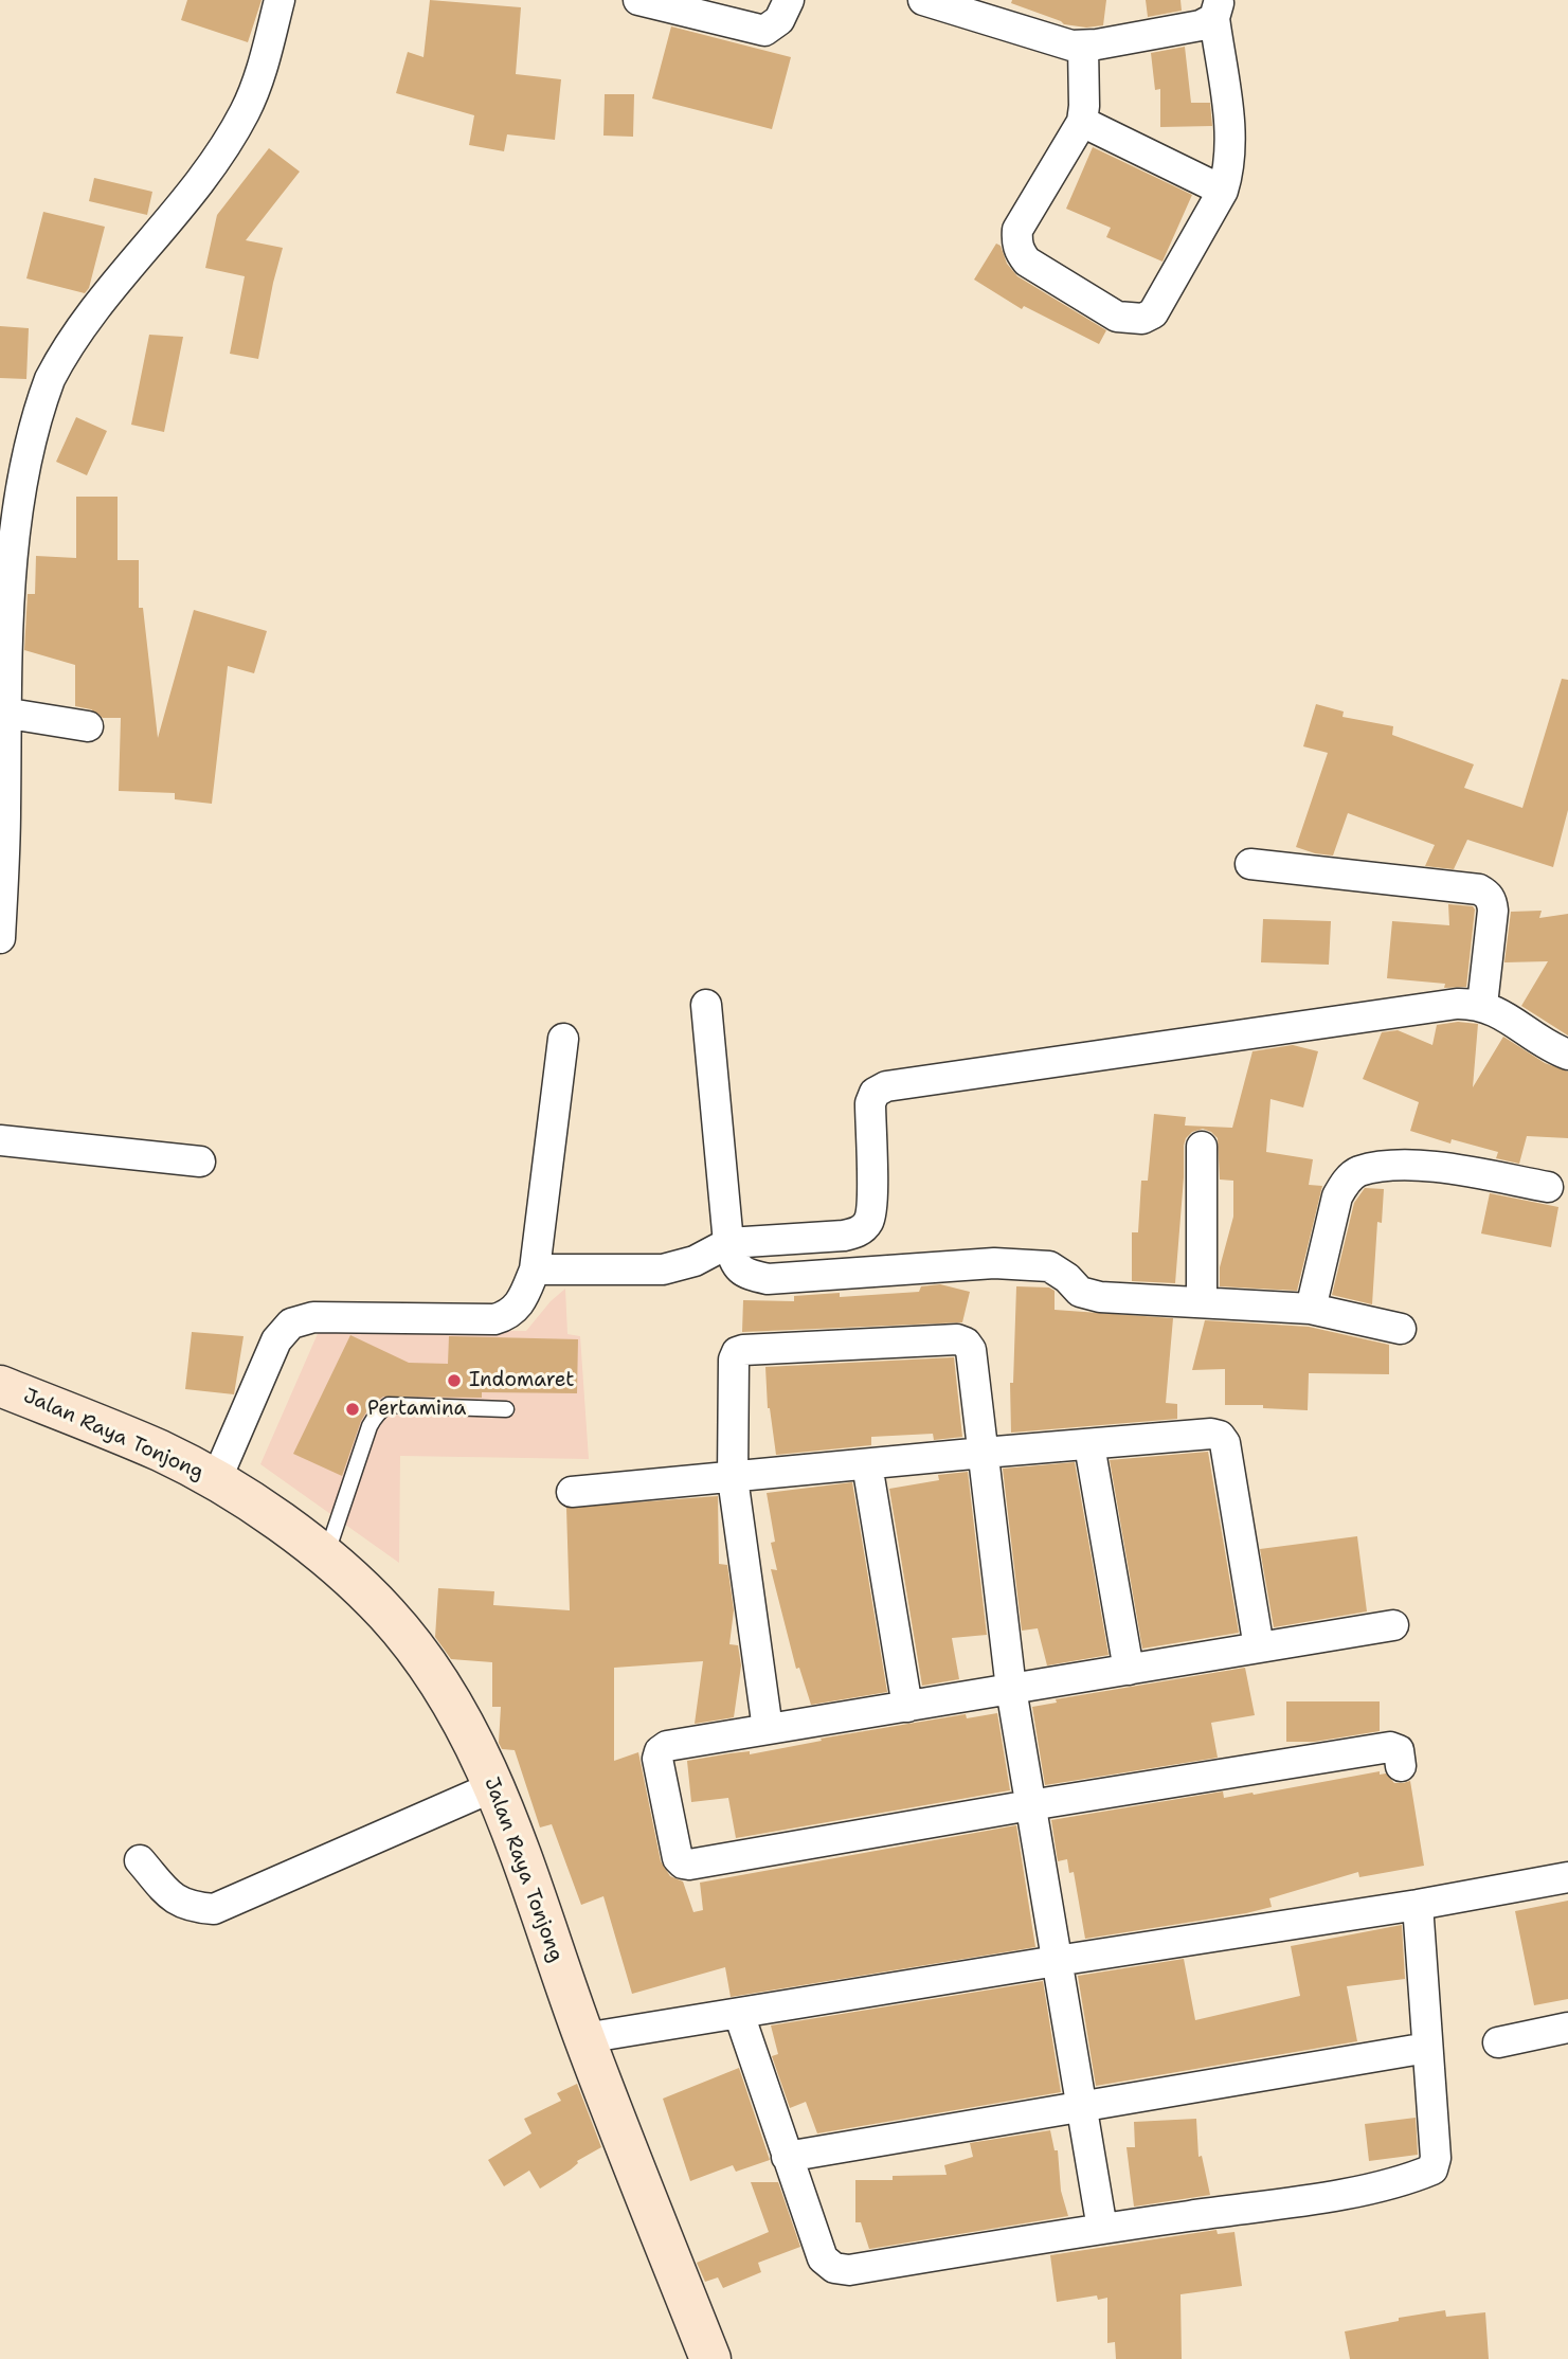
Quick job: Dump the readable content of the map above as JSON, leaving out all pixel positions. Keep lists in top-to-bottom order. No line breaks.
{"streets":{"main road":["Jalan Raya Tonjong"]},"places":["Indomaret","Pertamina"]}
